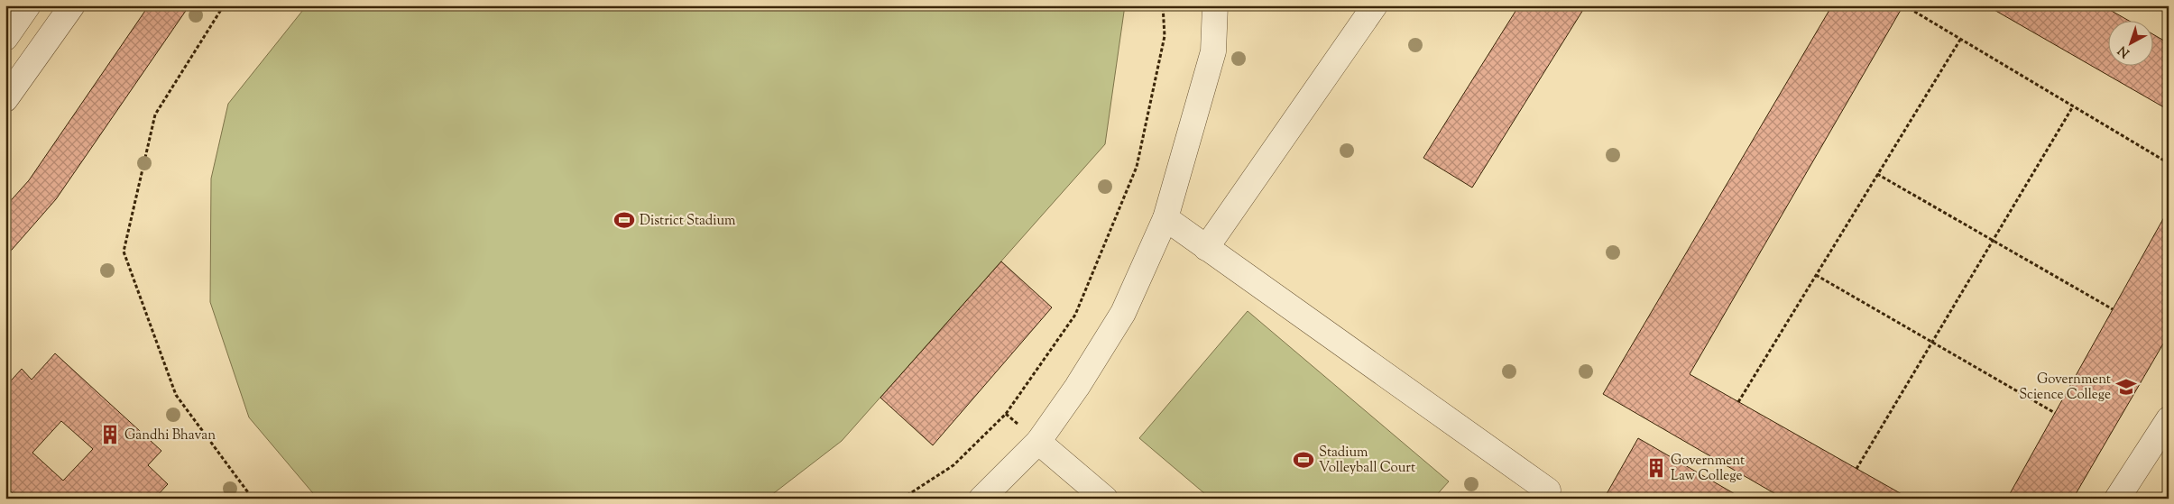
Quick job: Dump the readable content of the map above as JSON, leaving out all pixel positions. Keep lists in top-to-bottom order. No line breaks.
{"places":{"sports":["District Stadium","Stadium Volleyball Court"],"school or university":["Government Science College"],"building":["Gandhi Bhavan","Government Law College"]},"north":"bottom left"}
